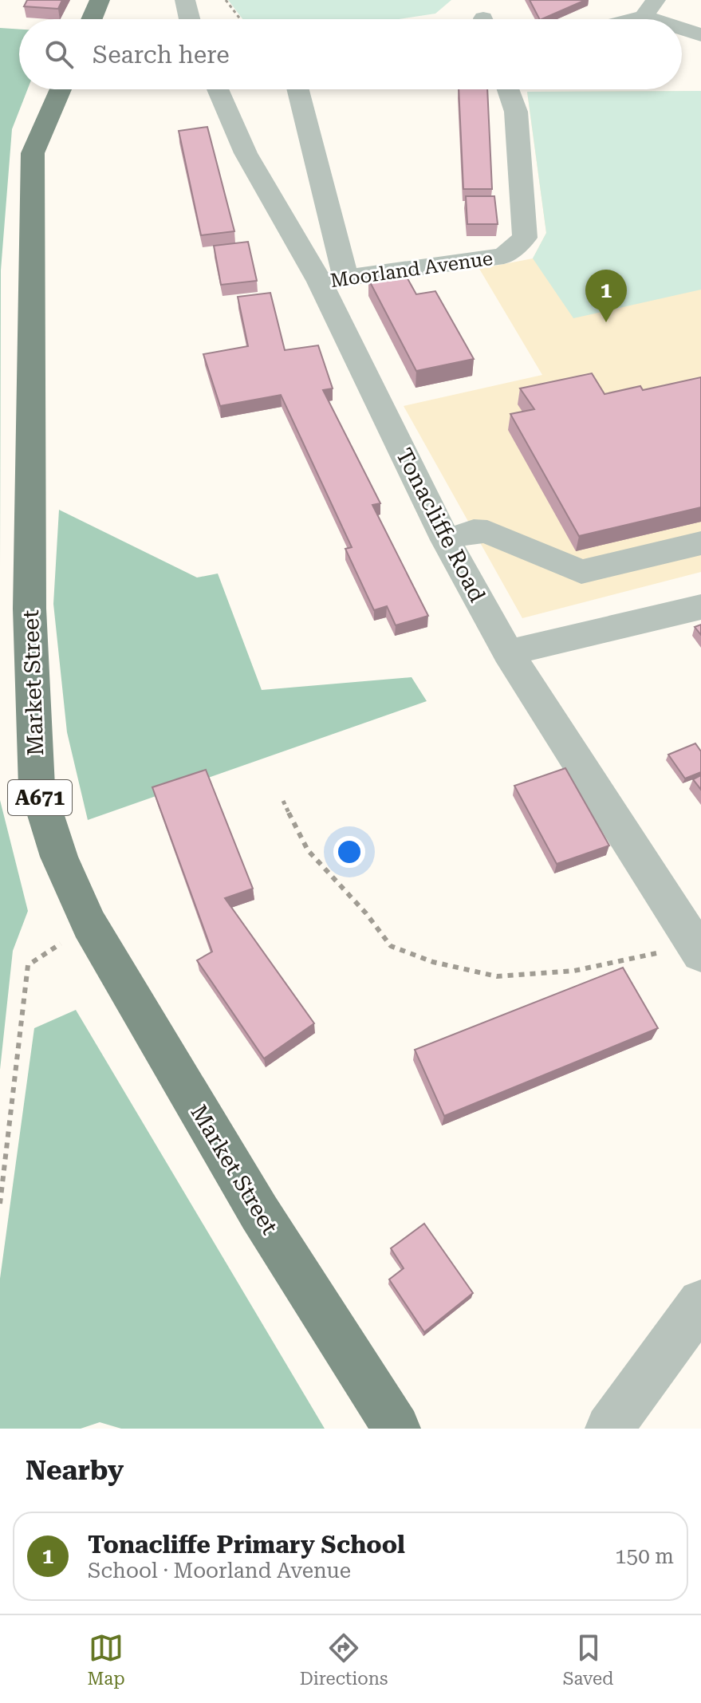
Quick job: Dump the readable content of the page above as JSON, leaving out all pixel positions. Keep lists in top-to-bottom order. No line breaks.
{"streets":{"main road":["Market Street","A671"],"street":["Moorland Avenue","Tonacliffe Road"]},"crossings":[["Moorland Avenue","Tonacliffe Road"]],"page":{"search":"Search here","pins":"1","heading":"Nearby","list":[{"mark":"1","name":"Tonacliffe Primary School","note":"School · Moorland Avenue","value":"150 m"}],"nav":["Map","Directions","Saved"]}}
